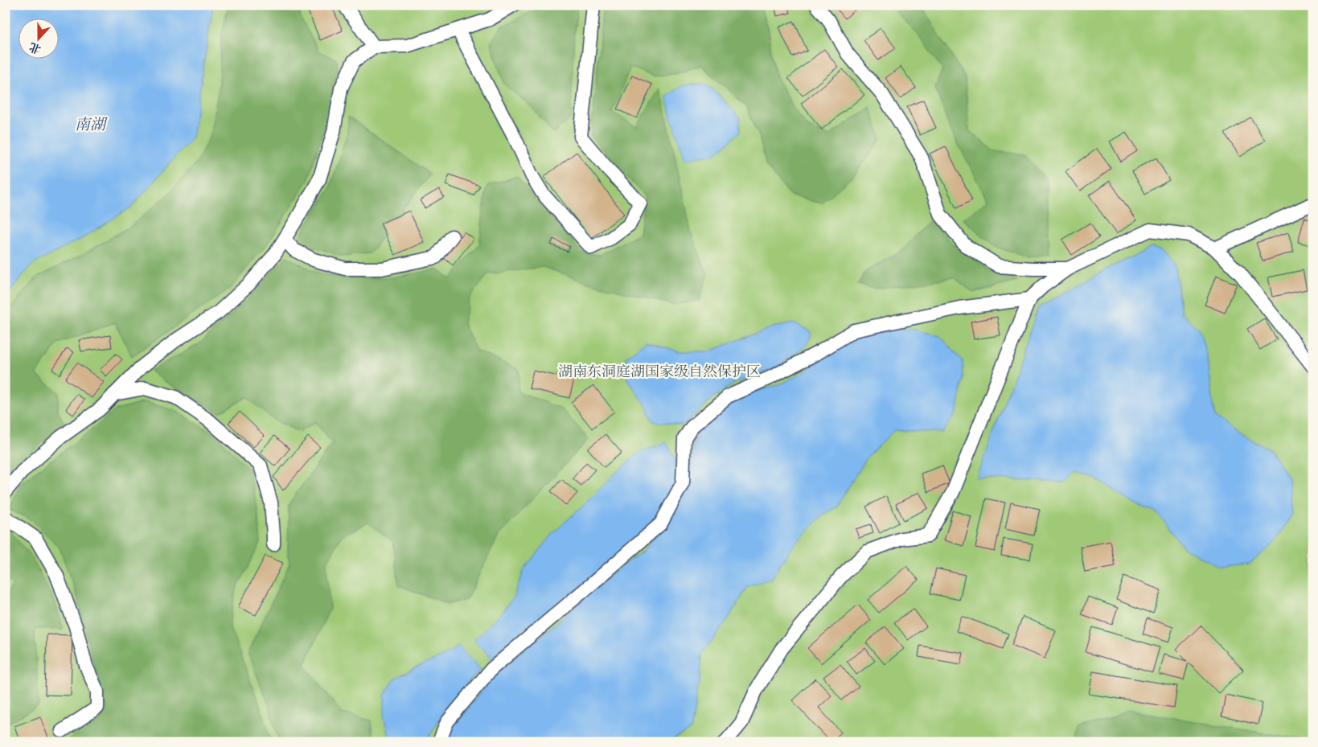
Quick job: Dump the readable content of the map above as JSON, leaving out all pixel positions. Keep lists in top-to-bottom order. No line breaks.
{"water":["南湖"],"parks":["湖南东洞庭湖国家级自然保护区"],"north":"bottom"}
